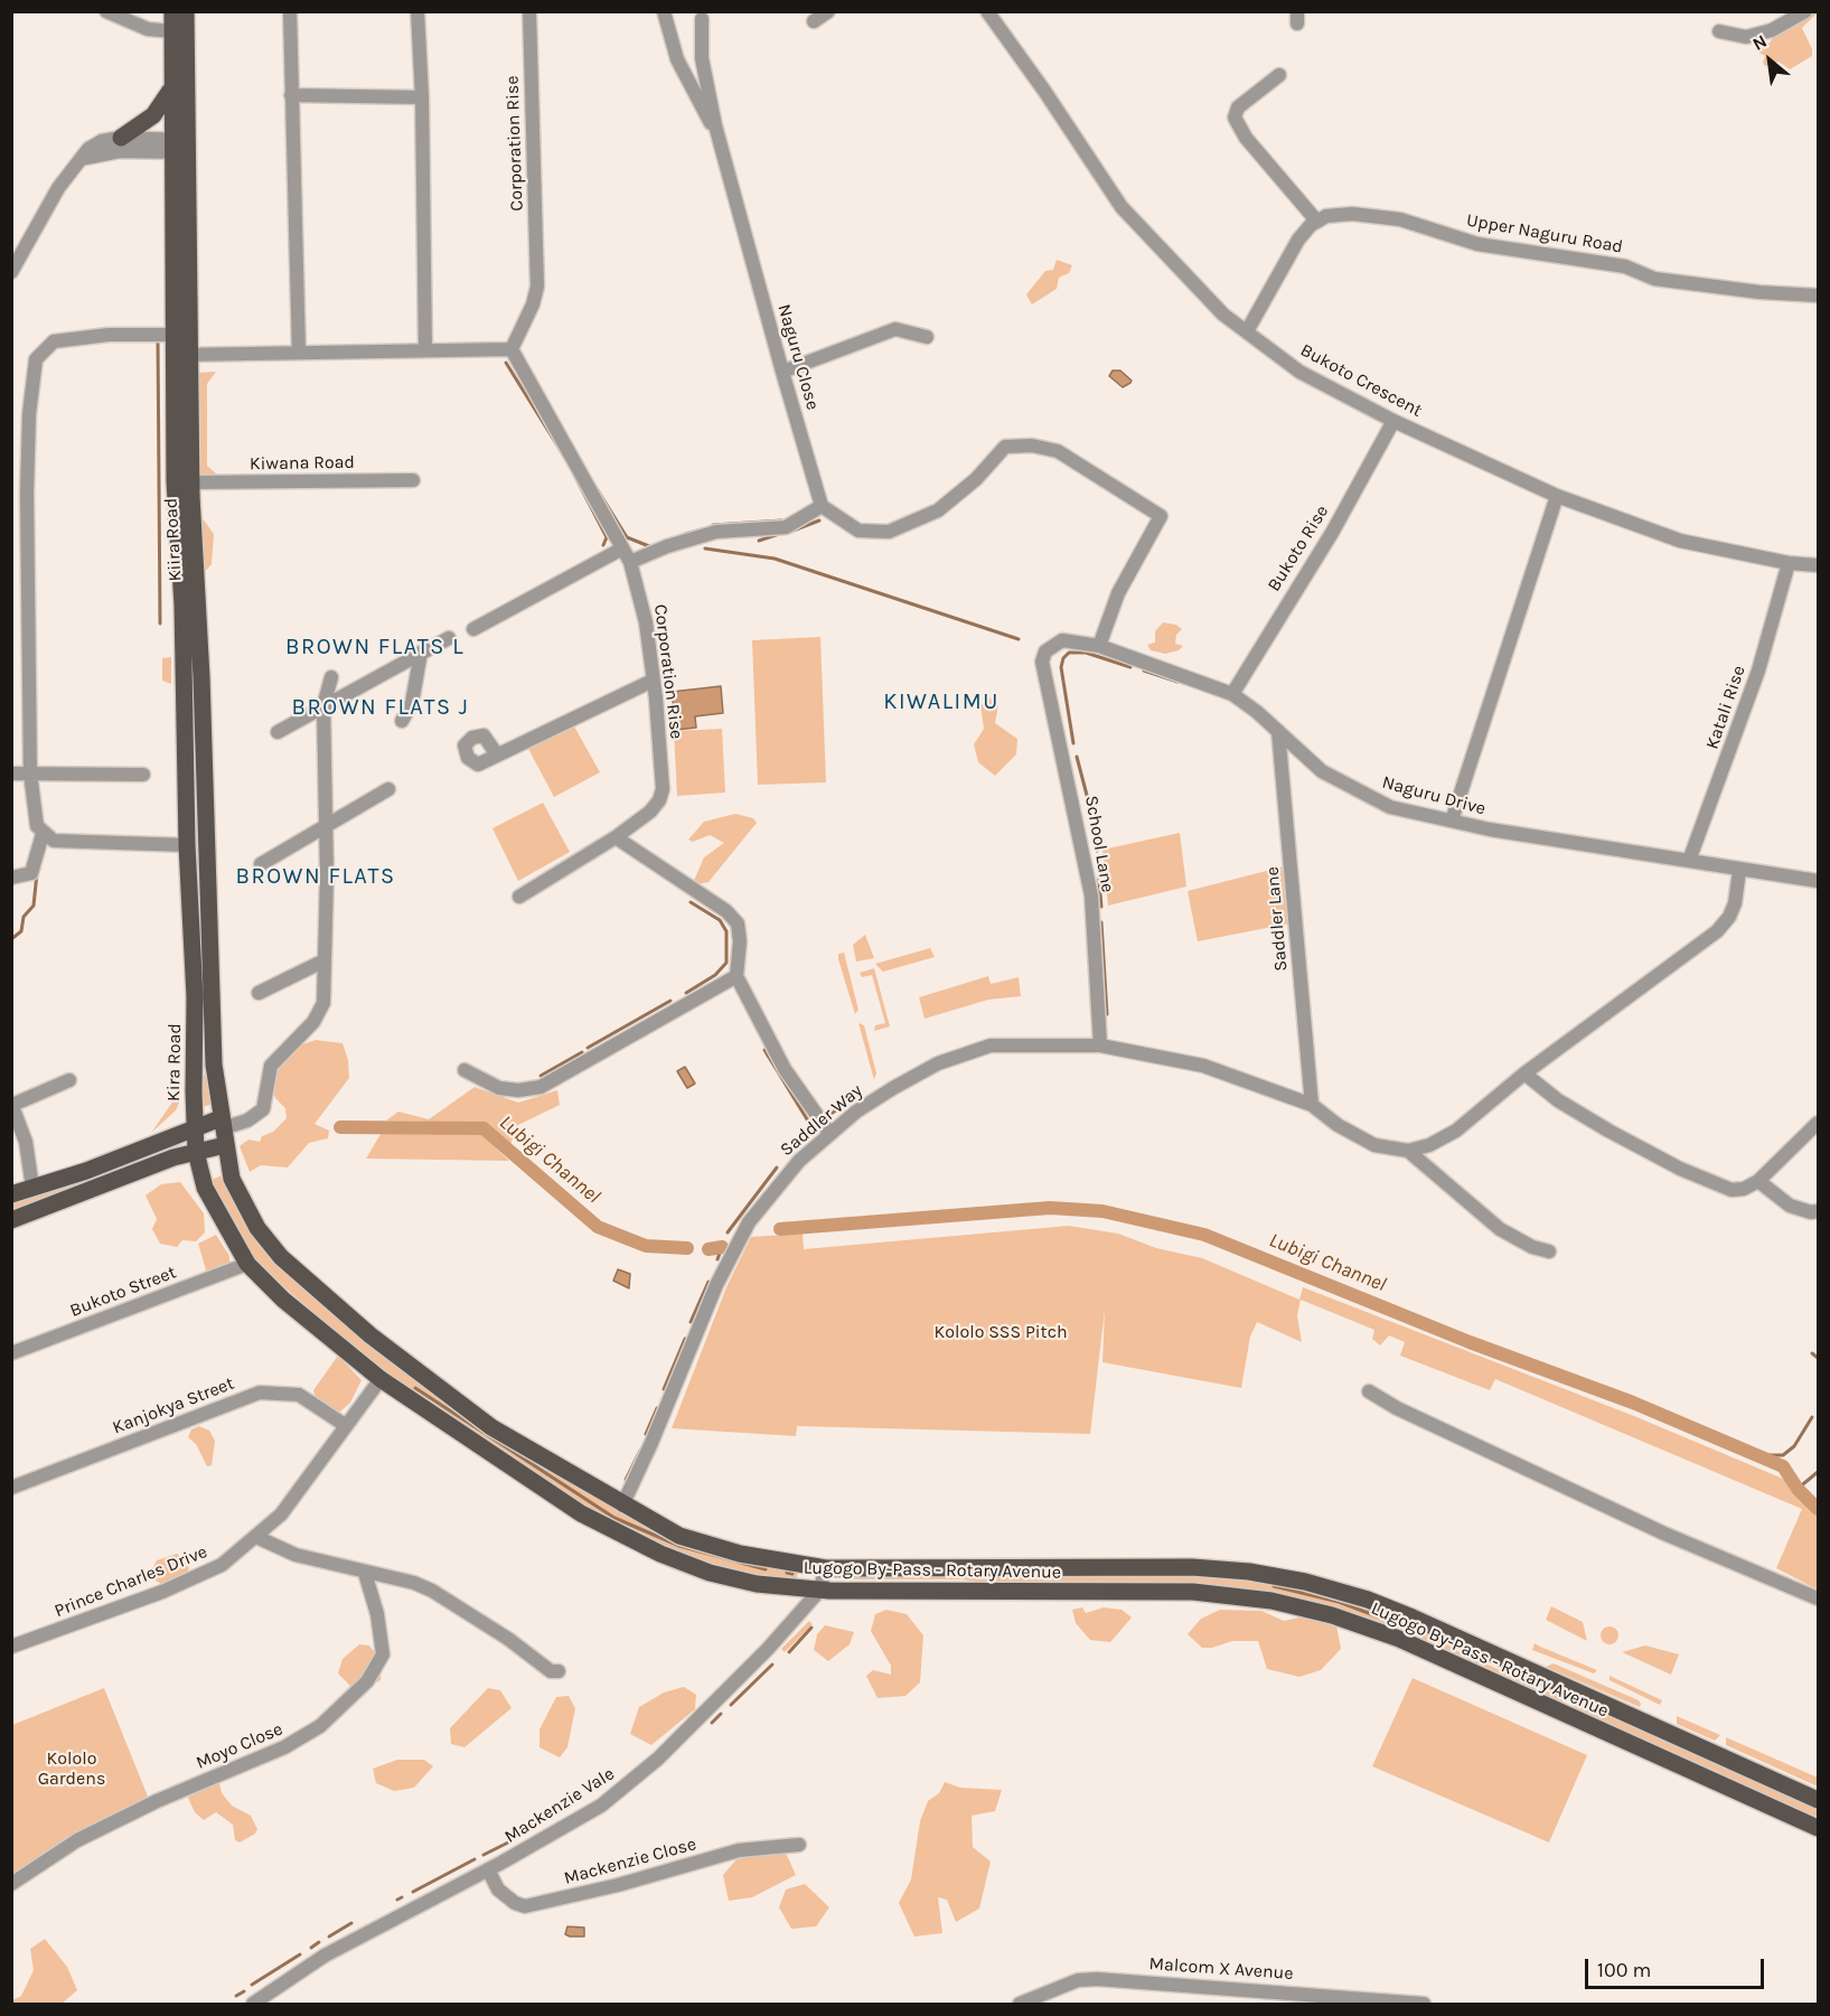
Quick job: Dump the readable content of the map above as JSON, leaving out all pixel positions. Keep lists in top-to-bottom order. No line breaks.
{"streets":{"main road":["Kiira Road","Kira Road","Lugogo By-Pass - Rotary Avenue"],"street":["Corporation Rise","Upper Naguru Road","Naguru Close","Bukoto Crescent","Kiwana Road","Bukoto Rise","Katali Rise","Naguru Drive","School Lane","Saddler Lane","Saddler Way","Bukoto Street","Kanjokya Street","Prince Charles Drive","Moyo Close","Mackenzie Vale","Mackenzie Close","Malcom X Avenue"]},"crossings":[["Bukoto Crescent","Bukoto Rise"],["Bukoto Crescent","Katali Rise"],["Kiwana Road","Kiira Road"],["Kiira Road","Kira Road"],["Kiira Road","Lugogo By-Pass - Rotary Avenue"],["Bukoto Rise","Naguru Drive"],["Katali Rise","Naguru Drive"],["Naguru Drive","School Lane"],["Naguru Drive","Saddler Lane"],["School Lane","Saddler Way"],["Saddler Lane","Saddler Way"],["Kira Road","Lugogo By-Pass - Rotary Avenue"],["Saddler Way","Lugogo By-Pass - Rotary Avenue"],["Bukoto Street","Lugogo By-Pass - Rotary Avenue"],["Kanjokya Street","Prince Charles Drive"],["Lugogo By-Pass - Rotary Avenue","Prince Charles Drive"],["Lugogo By-Pass - Rotary Avenue","Mackenzie Vale"],["Mackenzie Vale","Mackenzie Close"]],"districts":["BROWN FLATS L","KIWALIMU","BROWN FLATS J","BROWN FLATS"],"water":["Lubigi Channel"],"parks":["Kololo SSS Pitch","Kololo Gardens"],"scale_bar":"100 m","north":"top left"}
